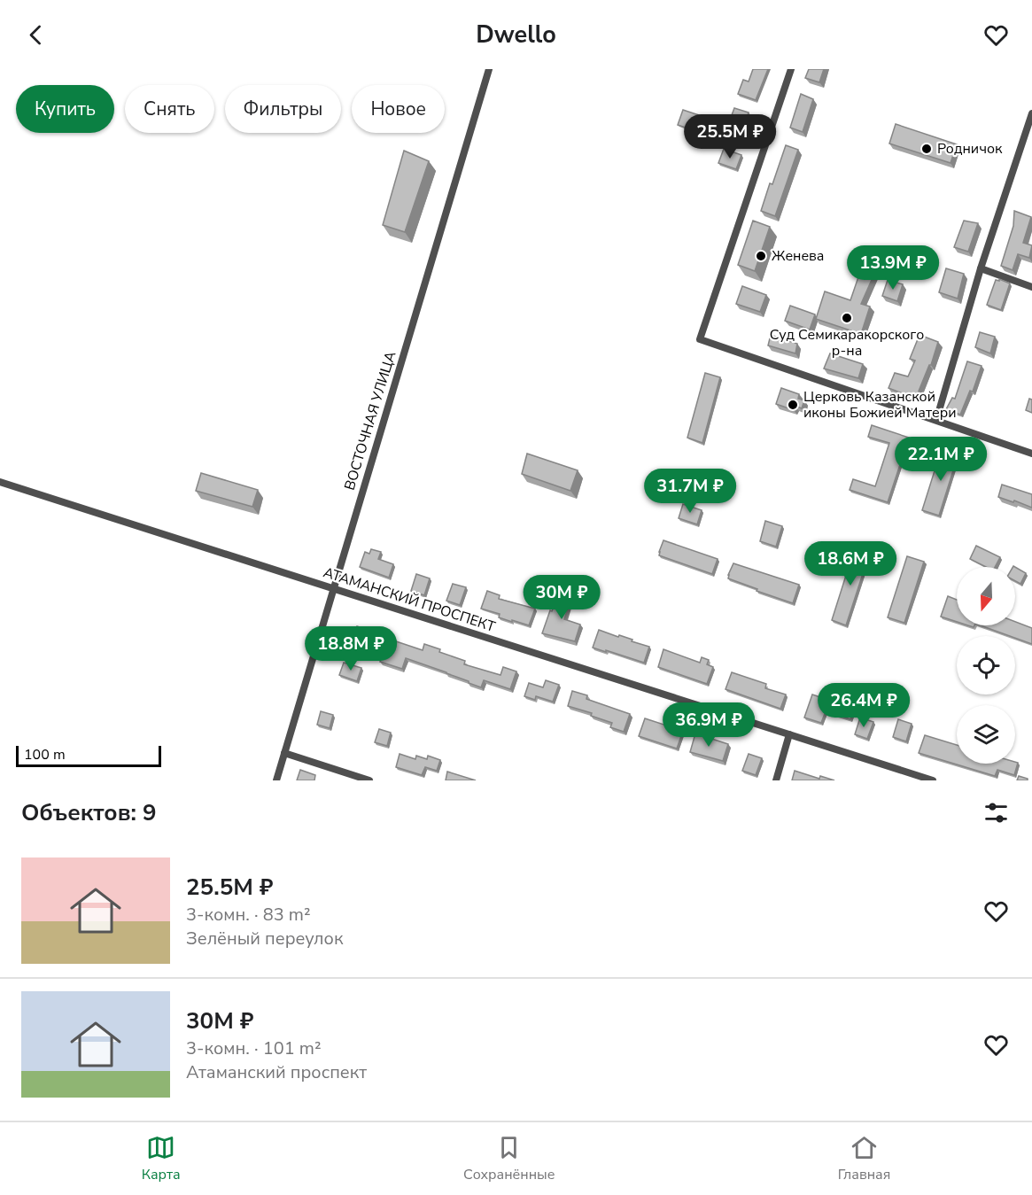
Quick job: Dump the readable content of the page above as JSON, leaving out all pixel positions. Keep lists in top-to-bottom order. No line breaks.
{"streets":{"street":["ВОСТОЧНАЯ УЛИЦА","АТАМАНСКИЙ ПРОСПЕКТ"]},"crossings":[["ВОСТОЧНАЯ УЛИЦА","АТАМАНСКИЙ ПРОСПЕКТ"]],"places":["Родничок","Женева","Суд Семикаракорского р-на","Церковь Казанской иконы Божией Матери"],"scale_bar":"100 m","north":"bottom","page":{"header":"Dwello","chip":["Купить","Снять","Фильтры","Новое"],"price":["25.5M ₽","13.9M ₽","22.1M ₽","31.7M ₽","18.6M ₽","30M ₽","18.8M ₽","26.4M ₽","36.9M ₽"],"scale":"100 m","heading":"Объектов: 9","list":[{"name":"25.5M ₽","note":"3-комн. · 83 m² · Зелёный переулок"},{"name":"30M ₽","note":"3-комн. · 101 m² · Атаманский проспект"}],"tabs":["Карта","Сохранённые","Главная"]}}
